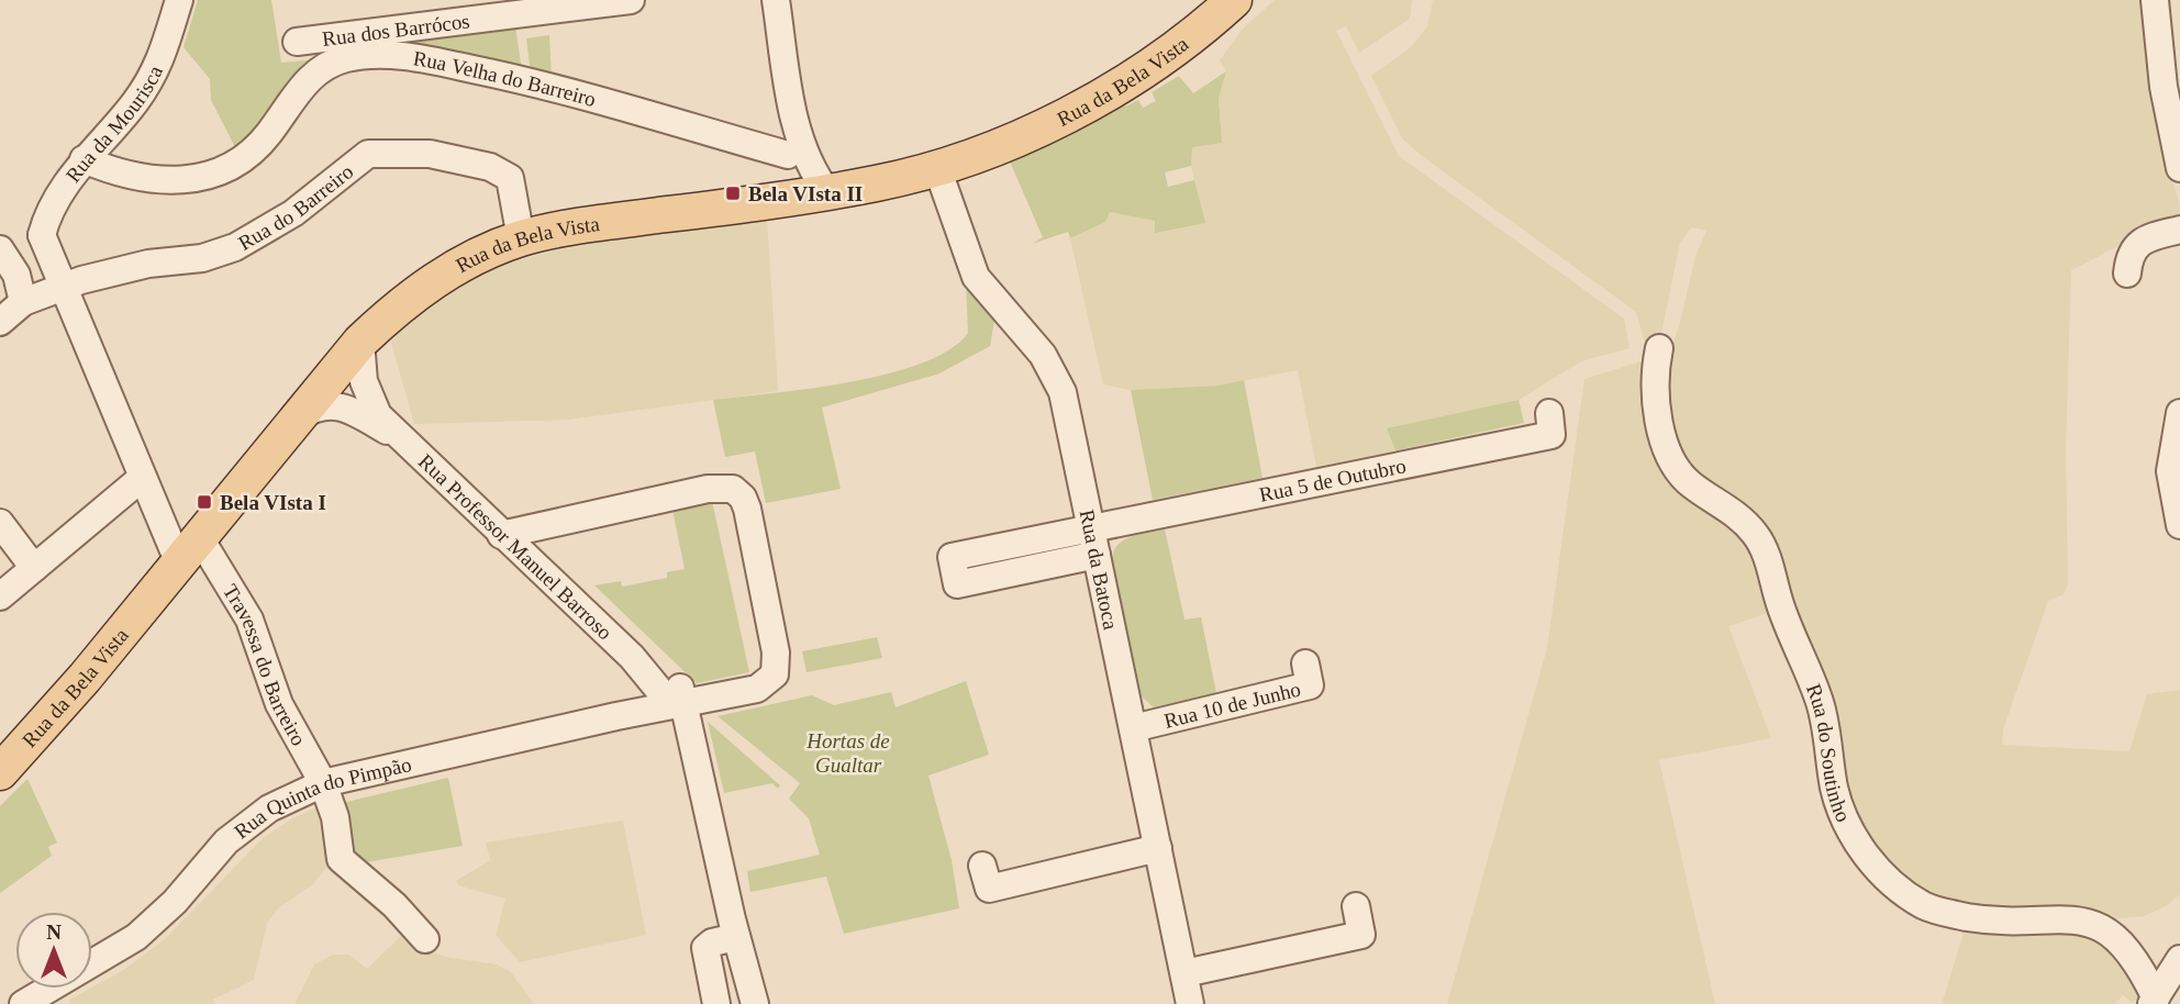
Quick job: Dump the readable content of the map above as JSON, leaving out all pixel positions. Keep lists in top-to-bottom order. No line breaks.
{"streets":{"main road":["Rua da Bela Vista"],"street":["Rua dos Barrócos","Rua Velha do Barreiro","Rua da Mourisca","Rua do Barreiro","Rua 5 de Outubro","Rua Professor Manuel Barroso","Rua da Batoca","Travessa do Barreiro","Rua 10 de Junho","Rua do Soutinho","Rua Quinta do Pimpão"]},"crossings":[["Rua da Bela Vista","Rua do Barreiro"],["Rua da Bela Vista","Rua da Batoca"],["Rua da Bela Vista","Travessa do Barreiro"],["Rua Velha do Barreiro","Rua da Mourisca"],["Rua 5 de Outubro","Rua da Batoca"],["Rua Professor Manuel Barroso","Rua Quinta do Pimpão"],["Rua da Batoca","Rua 10 de Junho"],["Travessa do Barreiro","Rua Quinta do Pimpão"]],"parks":["Hortas de Gualtar"],"places":{"transit":["Bela VIsta II","Bela VIsta I"]},"north":"top"}
